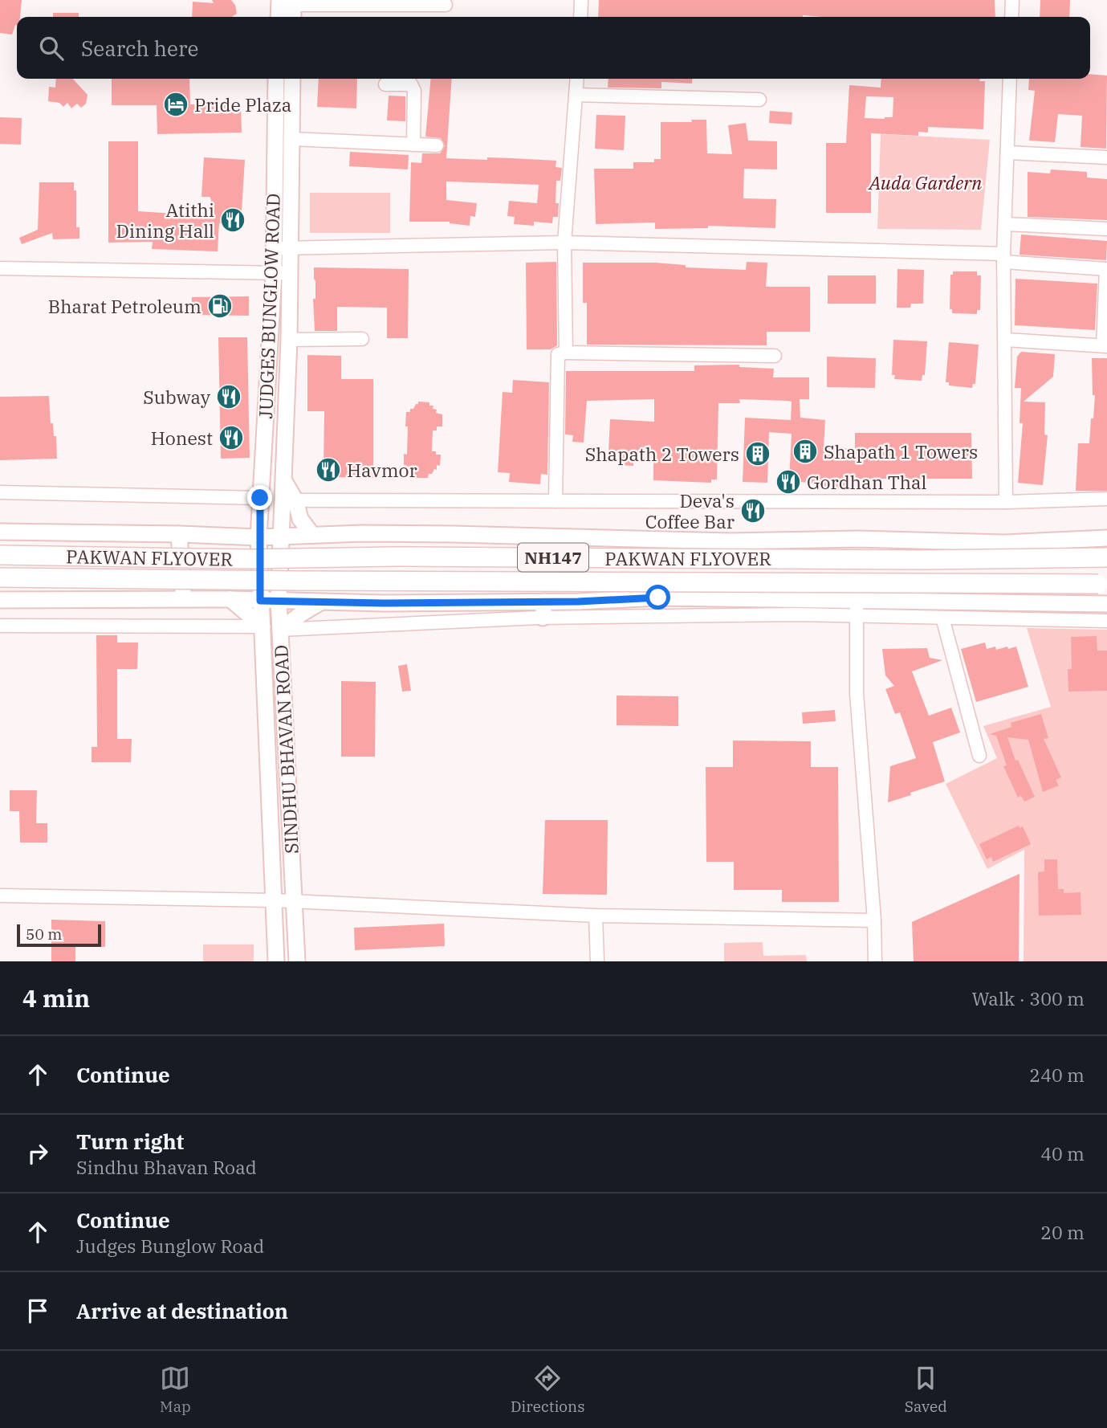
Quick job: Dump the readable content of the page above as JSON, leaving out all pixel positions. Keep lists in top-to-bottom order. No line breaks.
{"streets":{"highway":["PAKWAN FLYOVER","NH147"],"main road":["JUDGES BUNGLOW ROAD","SINDHU BHAVAN ROAD"]},"crossings":[["JUDGES BUNGLOW ROAD","SINDHU BHAVAN ROAD"]],"parks":["Auda Gardern"],"places":{"hotel":["Pride Plaza"],"restaurant":["Atithi Dining Hall","Subway","Honest","Havmor","Gordhan Thal","Deva's Coffee Bar"],"fuel station":["Bharat Petroleum"],"building":["Shapath 1 Towers","Shapath 2 Towers"]},"scale_bar":"50 m","page":{"search":"Search here","scale":"50 m","heading":["4 min","Walk · 300 m"],"list":[["Continue","240 m"],["Turn right","Sindhu Bhavan Road","40 m"],["Continue","Judges Bunglow Road","20 m"],"Arrive at destination"],"nav":["Map","Directions","Saved"]}}
